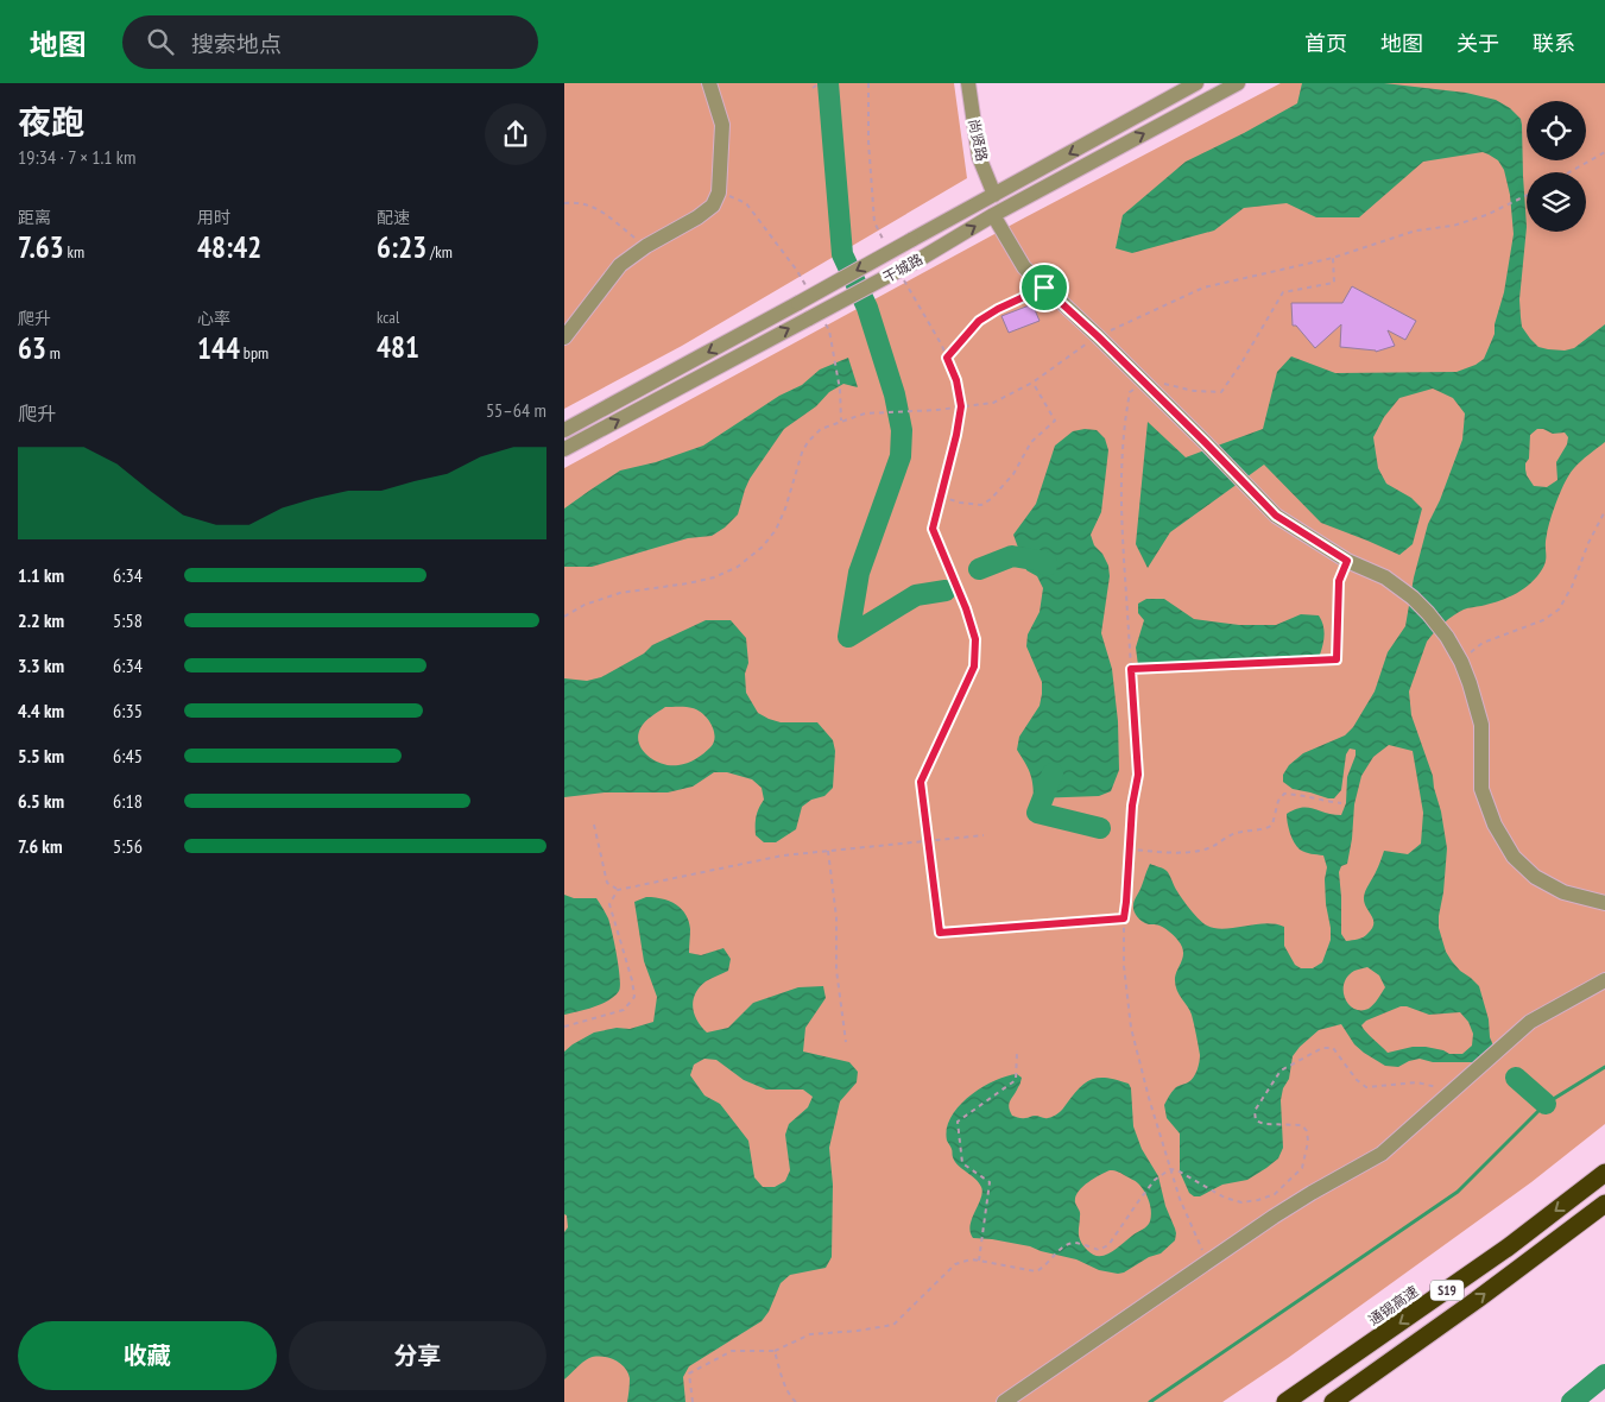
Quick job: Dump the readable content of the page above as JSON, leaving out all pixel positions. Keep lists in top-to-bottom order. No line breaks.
{"streets":{"highway":["S19","通锡高速"],"street":["尚贤路","干城路"]},"crossings":[["尚贤路","干城路"]],"page":{"header":"地图","search":"搜索地点","nav":["首页","地图","关于","联系"],"heading":["夜跑","19:34 · 7 × 1.1 km"],"stats":[["距离","7.63 km"],["用时","48:42"],["配速","6:23 /km"],["爬升","63 m"],["心率","144 bpm"],["kcal","481"]],"chart":["爬升","55–64 m"],"list":[{"name":"1.1 km","note":"6:34"},{"name":"2.2 km","note":"5:58"},{"name":"3.3 km","note":"6:34"},{"name":"4.4 km","note":"6:35"},{"name":"5.5 km","note":"6:45"},{"name":"6.5 km","note":"6:18"},{"name":"7.6 km","note":"5:56"}],"buttons":["收藏","分享"]}}
